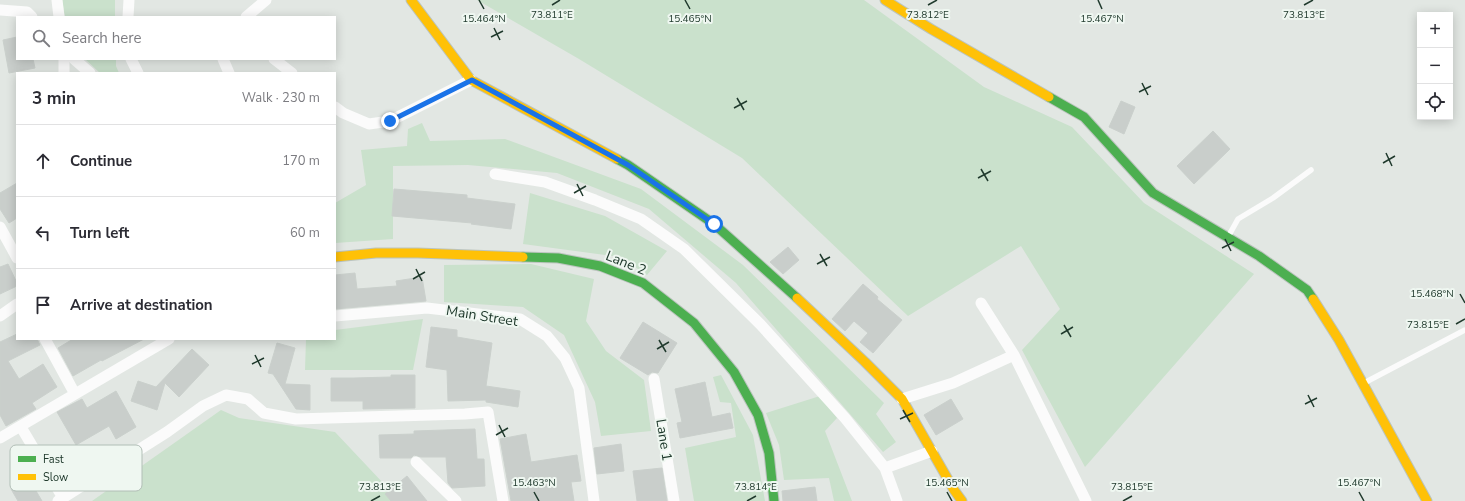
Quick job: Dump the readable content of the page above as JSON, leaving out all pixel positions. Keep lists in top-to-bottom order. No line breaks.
{"streets":{"street":["Lane 2","Main Street","Lane 1"]},"legend":["Fast","Slow"],"page":{"map_buttons":["+","−"],"search":"Search here","heading":["3 min","Walk · 230 m"],"list":[["Continue","170 m"],["Turn left","60 m"],"Arrive at destination"]},"coordinates":["73.811°E","73.813°E","73.812°E","15.464°N","15.465°N","15.467°N","15.468°N","73.815°E","15.463°N","73.814°E"]}
